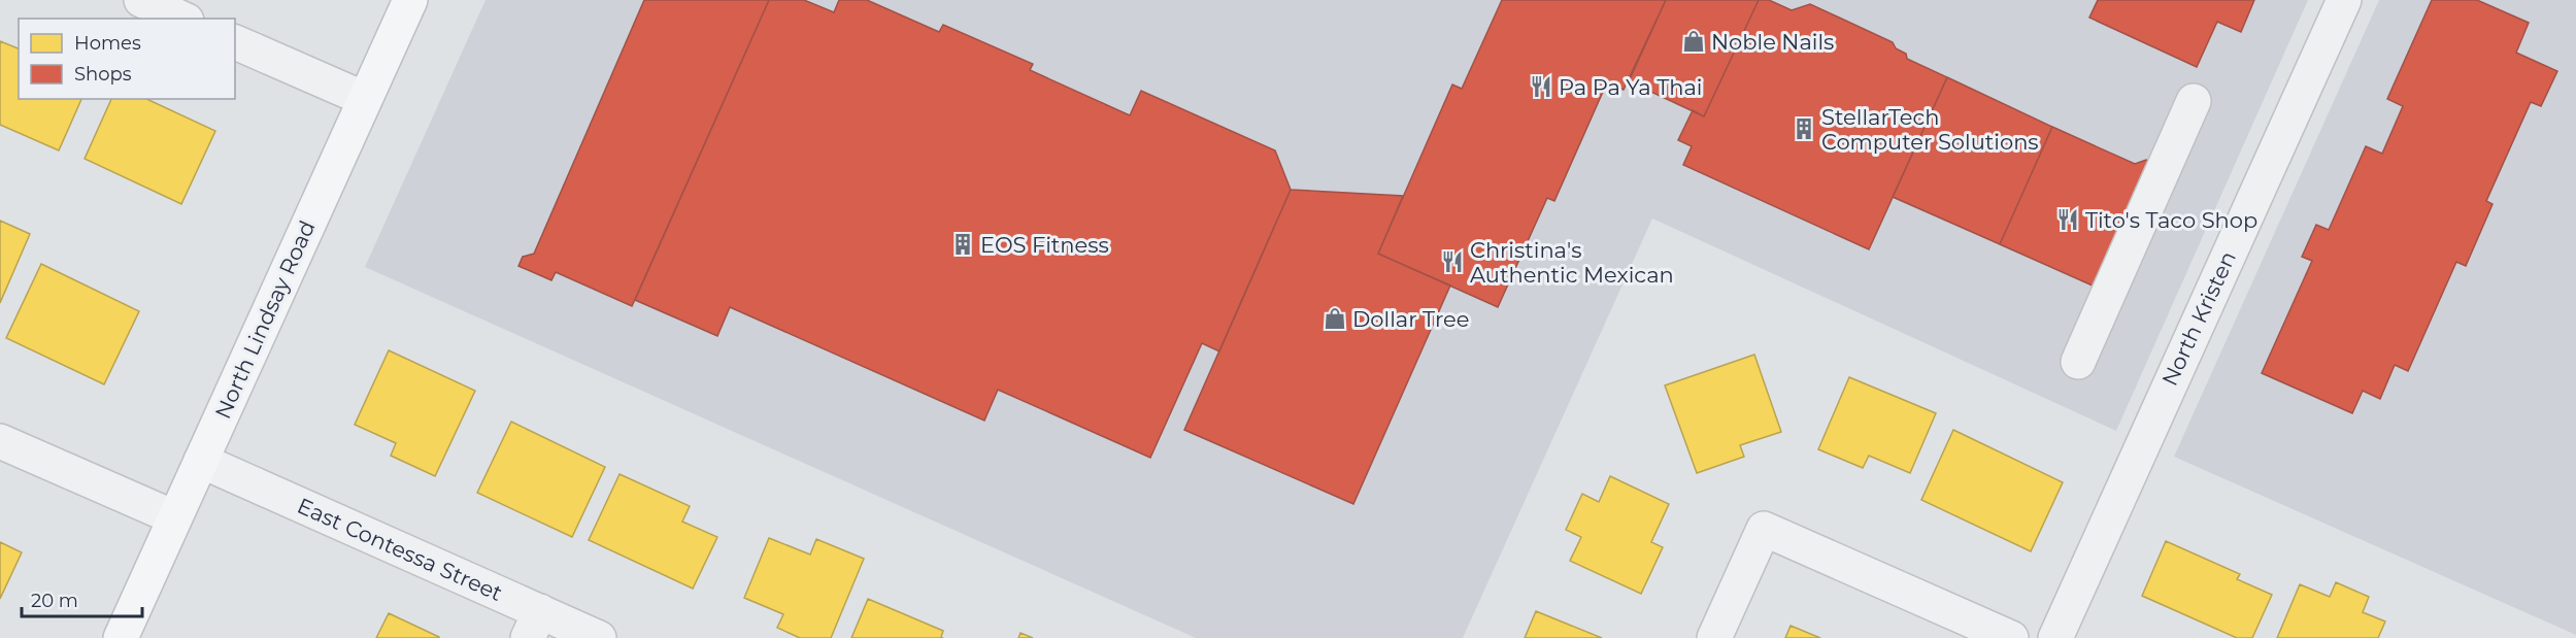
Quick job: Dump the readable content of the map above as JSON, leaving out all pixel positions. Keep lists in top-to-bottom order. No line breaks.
{"streets":{"main road":["North Lindsay Road"],"street":["North Kristen","East Contessa Street"]},"crossings":[["North Lindsay Road","East Contessa Street"]],"places":{"shop":["Noble Nails","Dollar Tree"],"restaurant":["Pa Pa Ya Thai","Tito's Taco Shop","Christina's Authentic Mexican"],"building":["StellarTech Computer Solutions","EOS Fitness"]},"legend":["Homes","Shops"],"scale_bar":"20 m"}
